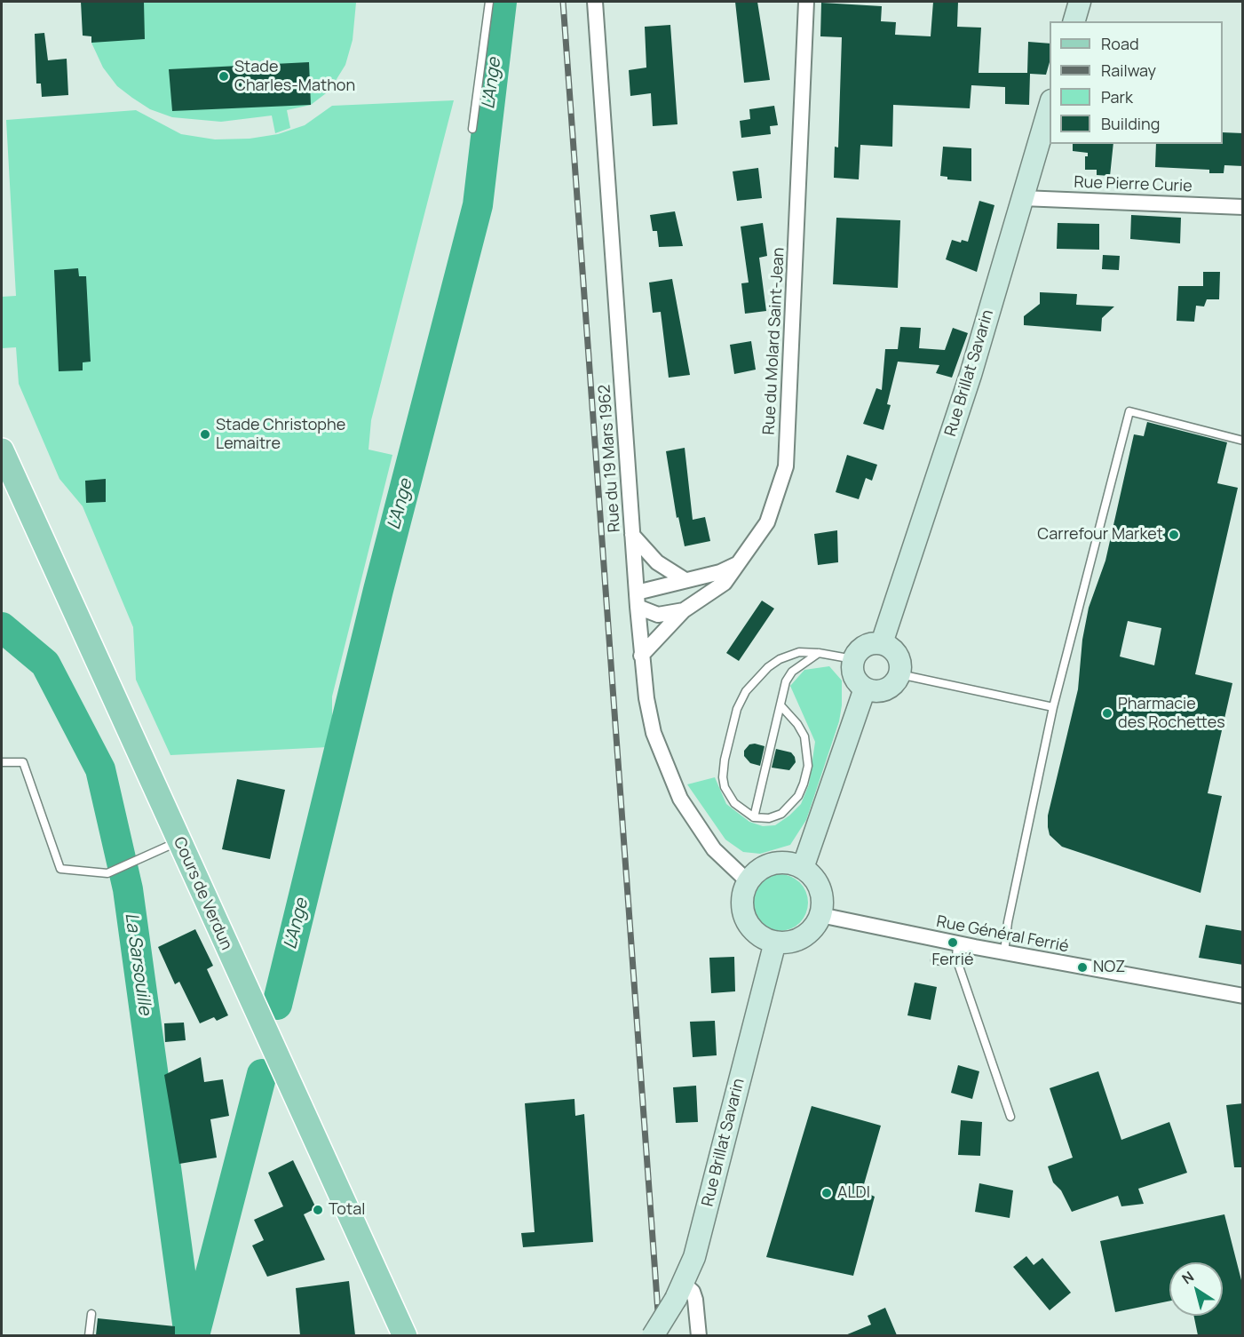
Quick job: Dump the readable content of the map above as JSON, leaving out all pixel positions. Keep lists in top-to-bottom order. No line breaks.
{"streets":{"main road":["Rue Brillat Savarin","Cours de Verdun"],"street":["Rue Pierre Curie","Rue du Molard Saint-Jean","Rue du 19 Mars 1962","Rue Général Ferrié"]},"crossings":[["Rue Pierre Curie","Rue Brillat Savarin"],["Rue Brillat Savarin","Rue du 19 Mars 1962"],["Rue Brillat Savarin","Rue Général Ferrié"],["Rue du 19 Mars 1962","Rue Général Ferrié"]],"water":["L'Ange","La Sarsouille"],"places":["Stade Charles-Mathon","Stade Christophe Lemaitre","Carrefour Market","Pharmacie des Rochettes","Ferrié","NOZ","ALDI","Total"],"legend":["Road","Railway","Park","Building"],"north":"top left"}
